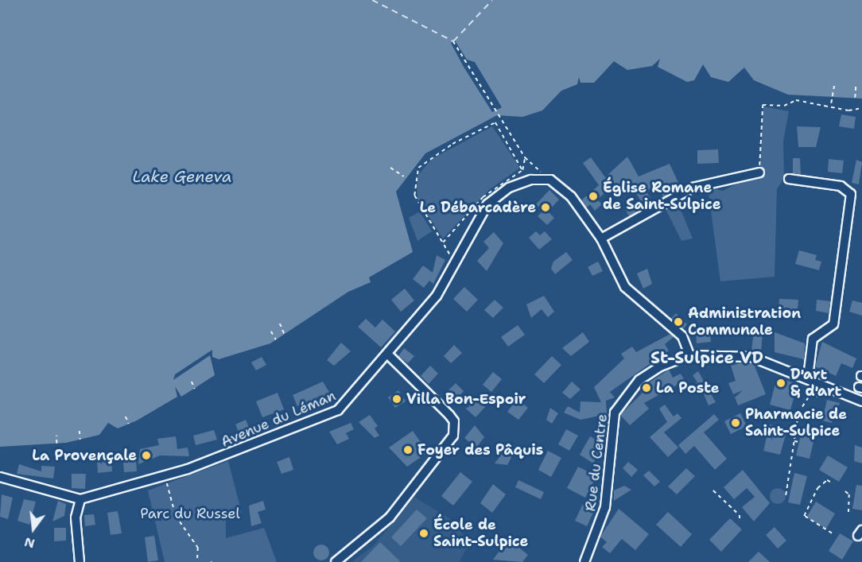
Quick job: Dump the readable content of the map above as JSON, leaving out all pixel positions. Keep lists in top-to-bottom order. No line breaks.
{"streets":{"street":["Avenue du Léman","Rue du Centre"]},"districts":["St-Sulpice VD"],"water":["Lake Geneva"],"parks":["Parc du Russel"],"places":["Église Romane de Saint-Sulpice","Le Débarcadère","Administration Communale","D'art & d'art","La Poste","Villa Bon-Espoir","Pharmacie de Saint-Sulpice","Foyer des Pâquis","La Provençale","École de Saint-Sulpice"],"north":"bottom"}
